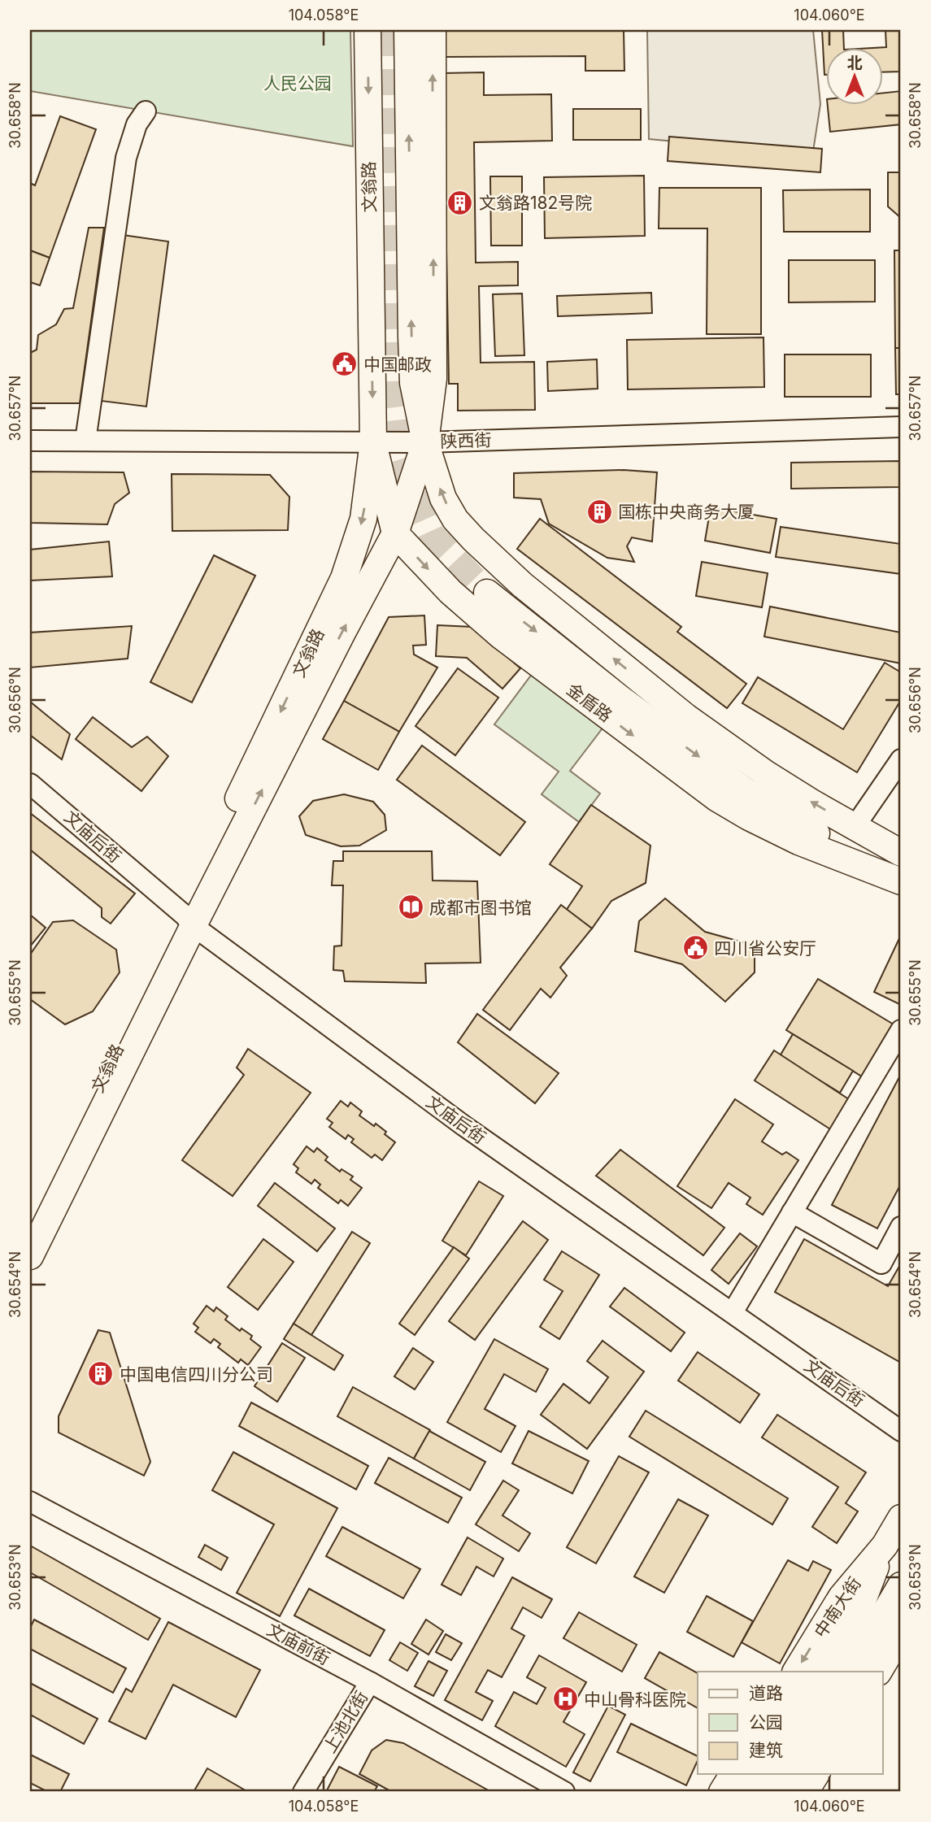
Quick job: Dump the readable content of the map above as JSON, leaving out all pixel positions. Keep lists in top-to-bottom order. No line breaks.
{"streets":{"main road":["文翁路","金盾路","中南大街"],"street":["陕西街","文庙后街","文庙前街","上池北街"]},"crossings":[["文翁路","陕西街"],["文翁路","金盾路"],["文翁路","文庙后街"],["陕西街","金盾路"],["文庙前街","上池北街"]],"parks":["人民公园"],"places":{"building":["文翁路182号院","国栋中央商务大厦","中国电信四川分公司"],"public building":["中国邮政","四川省公安厅"],"library":["成都市图书馆"],"hospital":["中山骨科医院"]},"legend":["道路","公园","建筑"],"north":"top","coordinates":["104.058°E","104.060°E","30.658°N","30.657°N","30.656°N","30.655°N","30.654°N","30.653°N"]}
